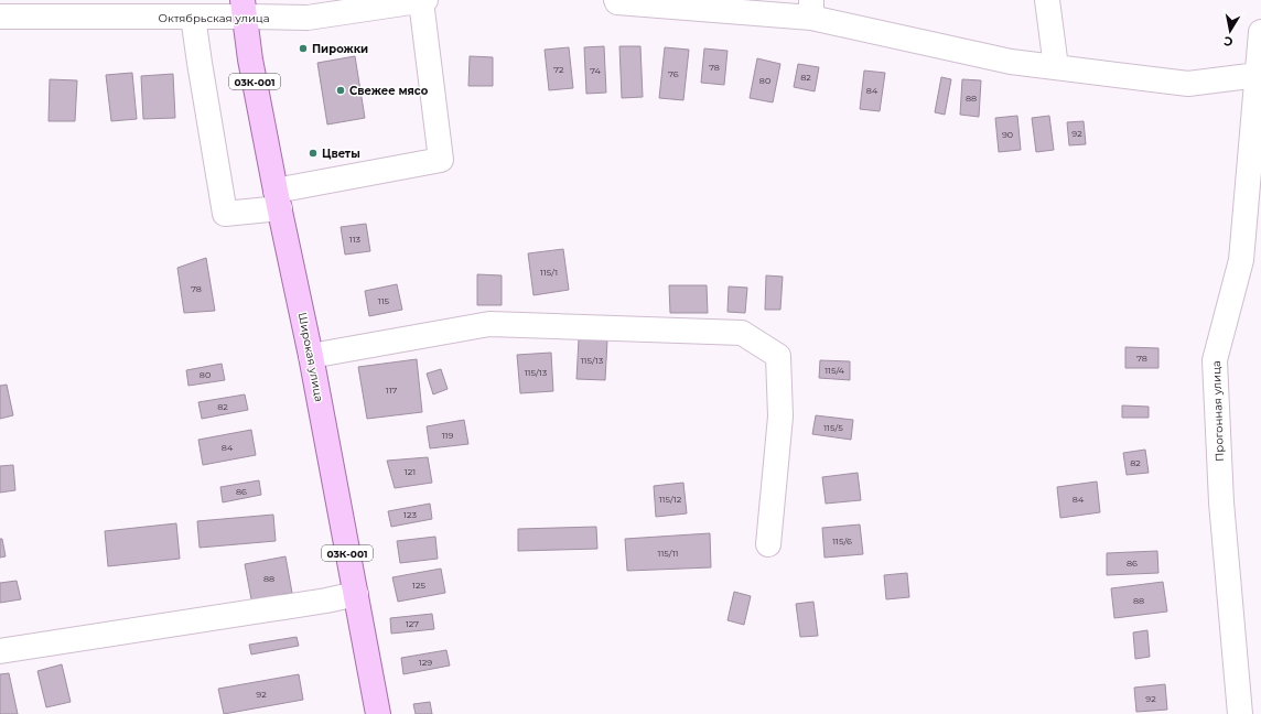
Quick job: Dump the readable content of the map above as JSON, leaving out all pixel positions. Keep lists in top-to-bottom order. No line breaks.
{"streets":{"main road":["03К-001","Широкая улица"],"street":["Октябрьская улица","Прогонная улица"]},"crossings":[["Октябрьская улица","Широкая улица"]],"places":["Пирожки","Свежее мясо","Цветы"],"house_numbers":["78","72","74","76","82","80","84","88","92","90","113","115/1","78","115","78","115/13","115/4","115/13","80","117","82","115/5","119","84","82","121","86","115/12","84","123","115/6","115/11","86","88","125","88","127","129","92","92"],"north":"bottom"}
